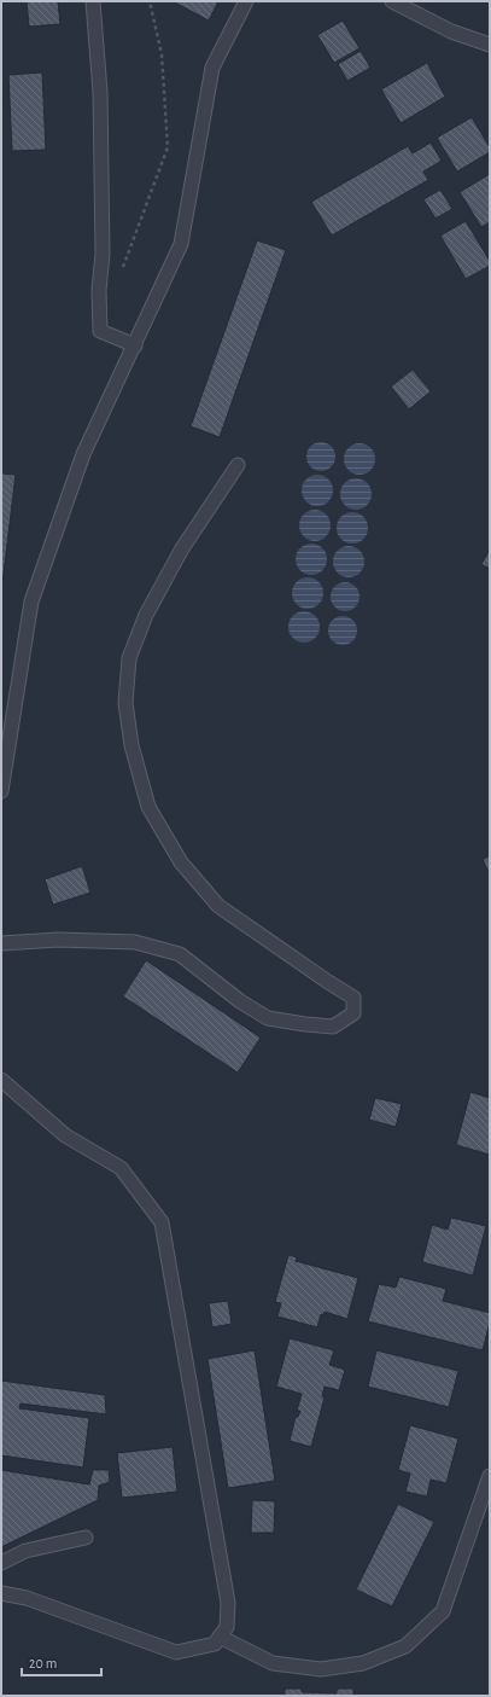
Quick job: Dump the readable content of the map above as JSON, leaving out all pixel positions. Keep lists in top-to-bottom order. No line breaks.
{"scale_bar":"20 m"}
